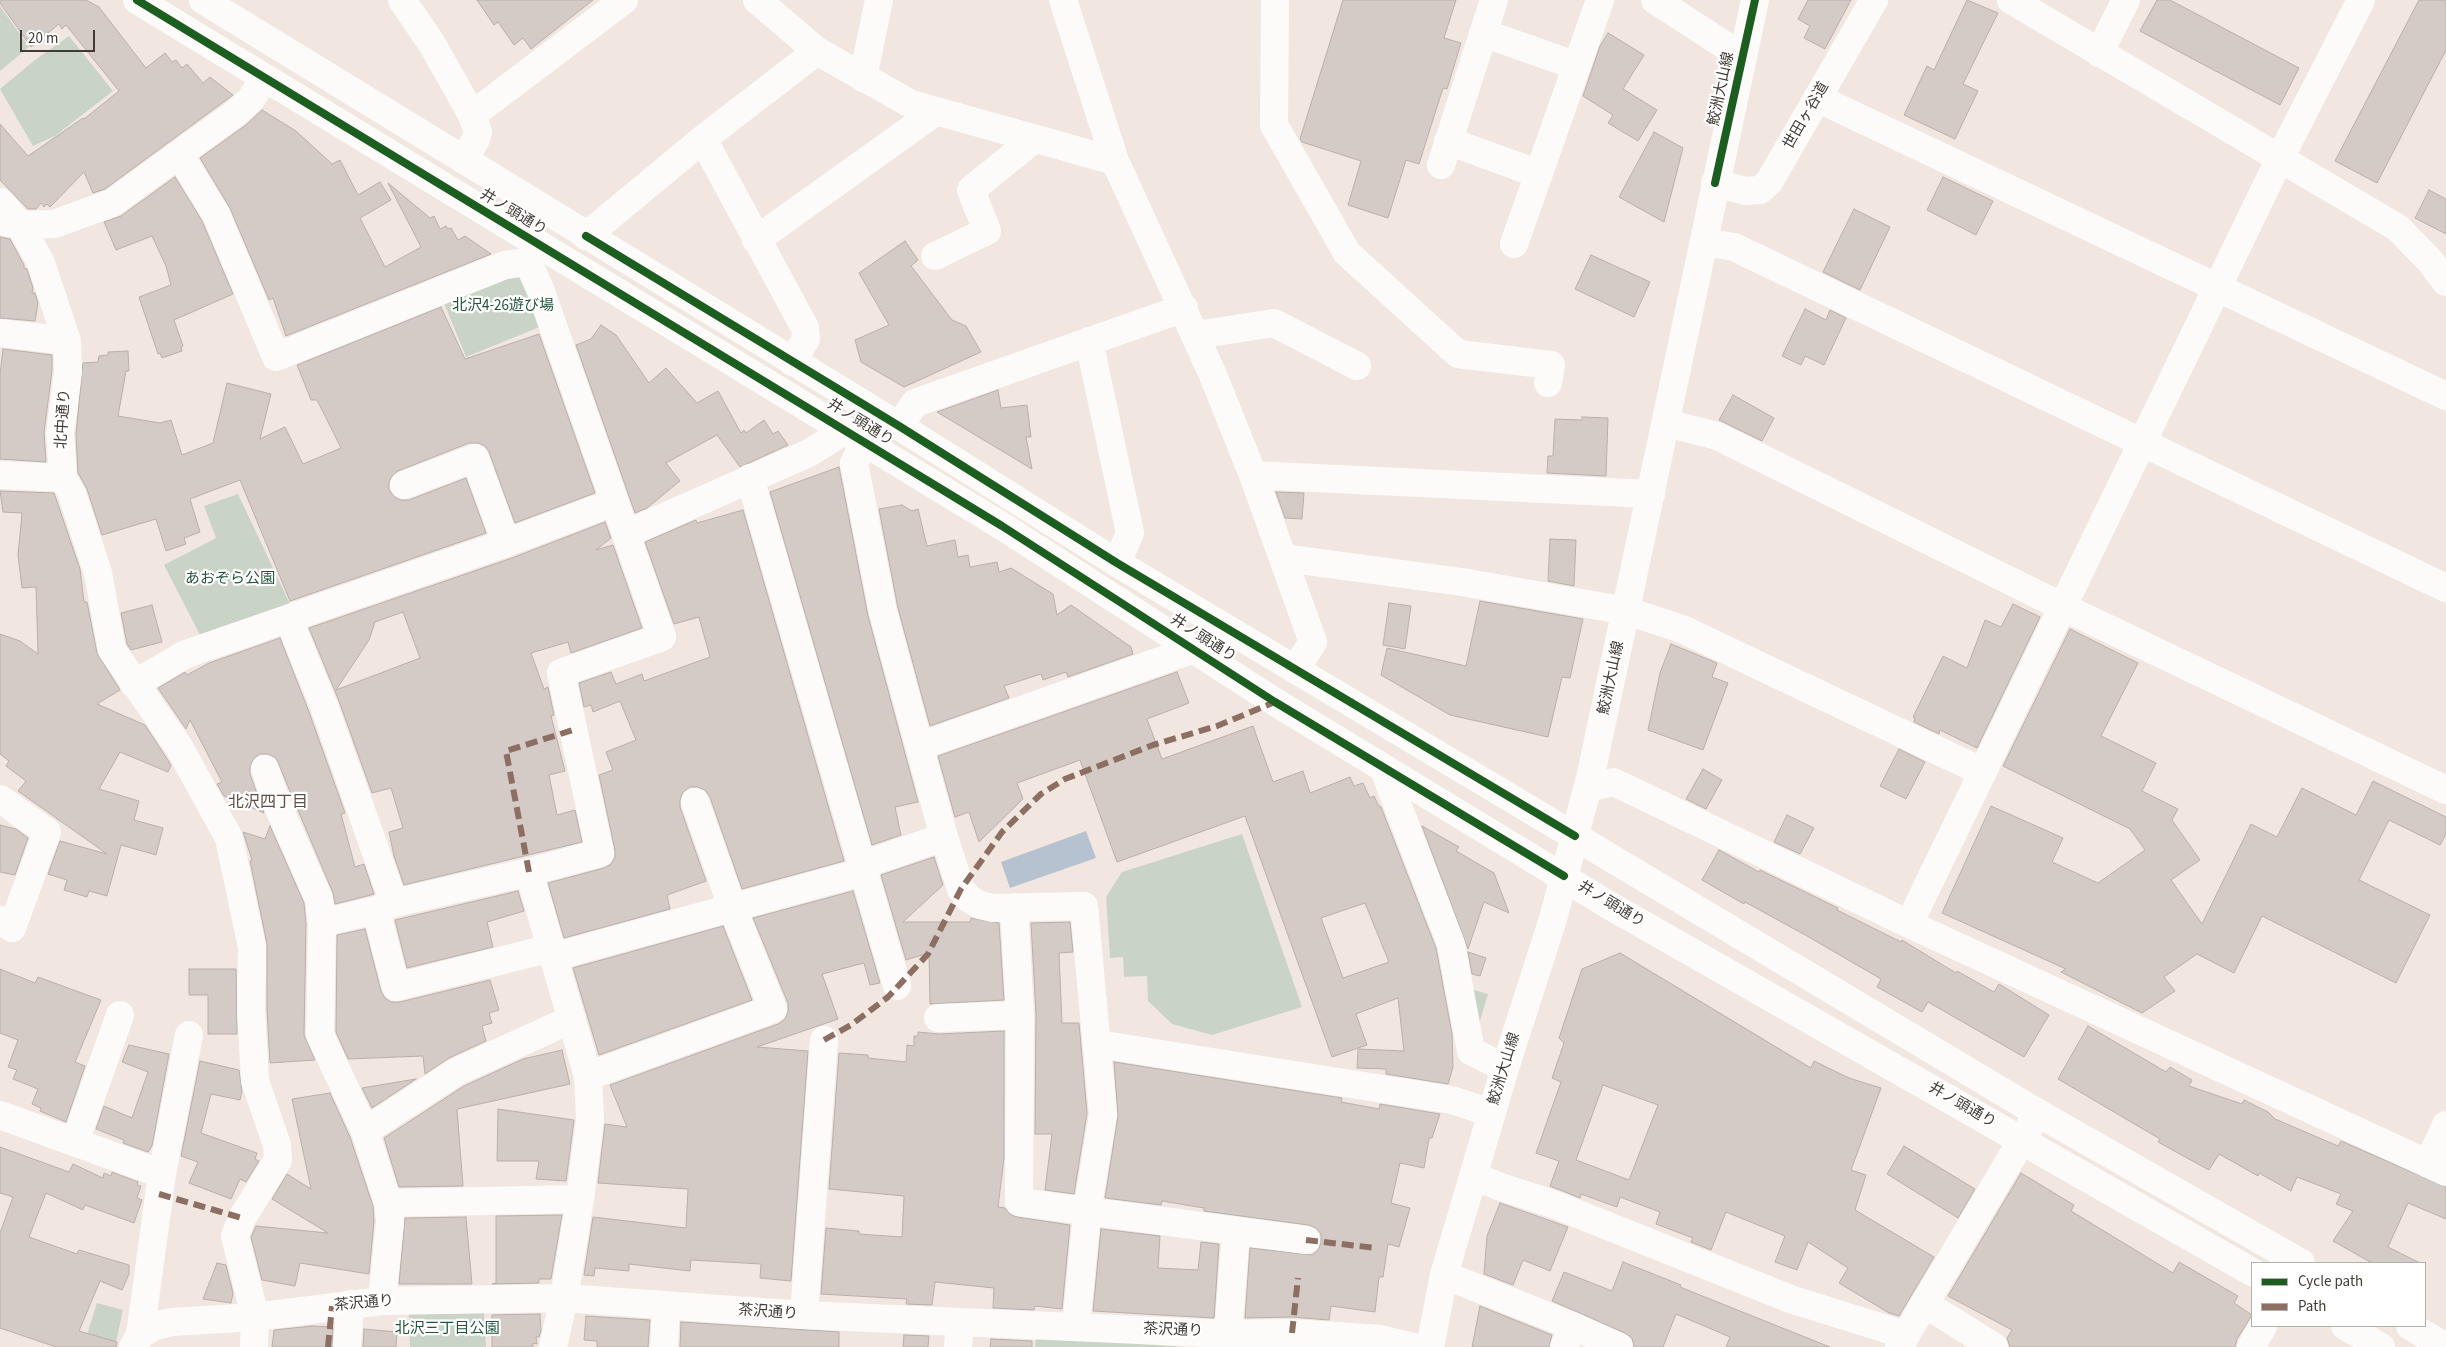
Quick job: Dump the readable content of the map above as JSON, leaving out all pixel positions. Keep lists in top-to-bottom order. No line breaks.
{"streets":{"street":["鮫洲大山線","世田ヶ谷道","井ノ頭通り","北中通り","茶沢通り"]},"crossings":[["鮫洲大山線","世田ヶ谷道"],["鮫洲大山線","井ノ頭通り"],["北中通り","茶沢通り"]],"districts":["北沢四丁目"],"parks":["北沢4-26遊び場","あおぞら公園","北沢三丁目公園"],"legend":["Cycle path","Path"],"scale_bar":"20 m"}
